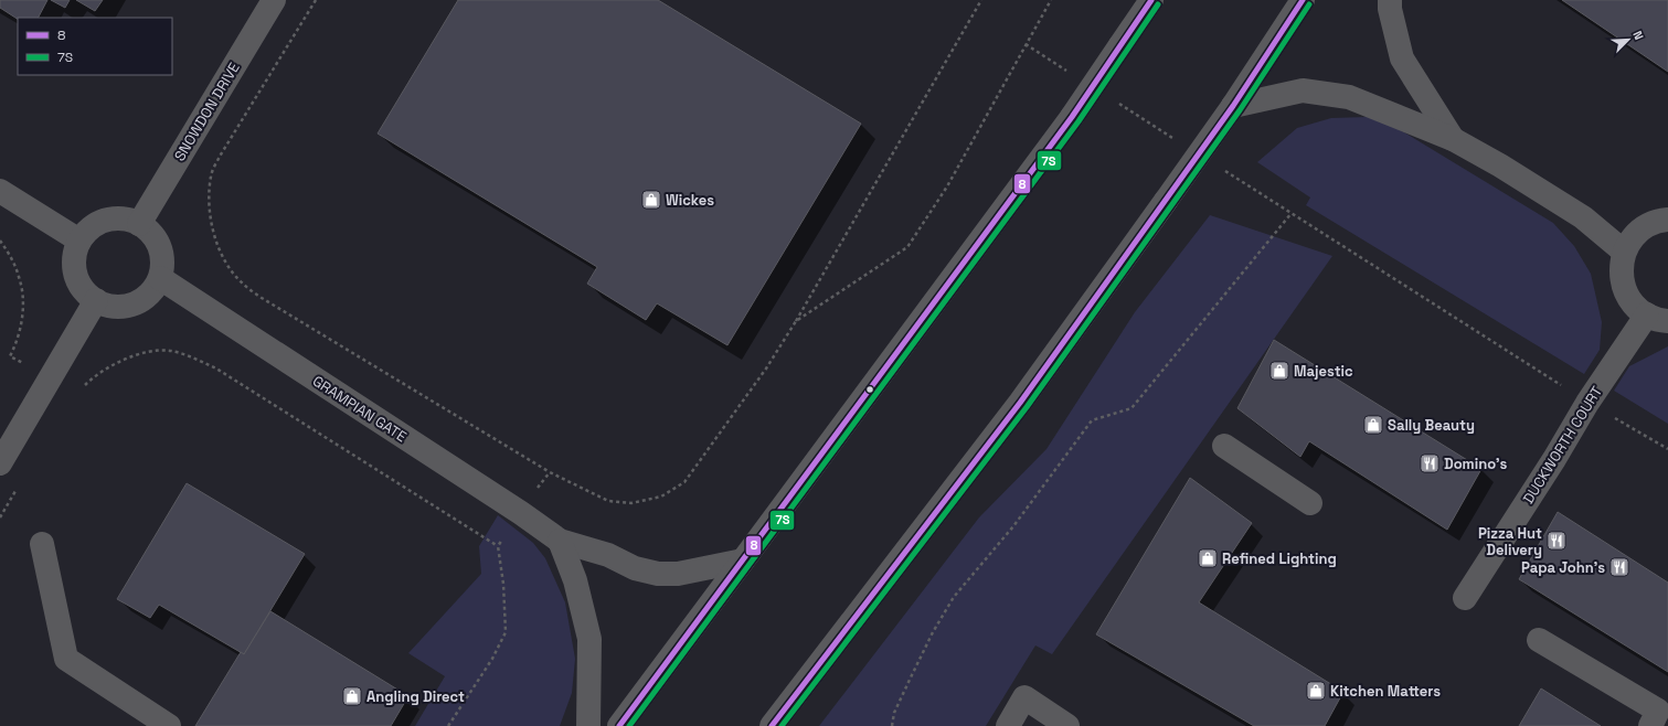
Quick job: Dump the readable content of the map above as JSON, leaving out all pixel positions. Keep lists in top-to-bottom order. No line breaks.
{"streets":{"street":["SNOWDON DRIVE","GRAMPIAN GATE","DUCKWORTH COURT"]},"crossings":[["SNOWDON DRIVE","GRAMPIAN GATE"]],"places":{"shop":["Wickes","Majestic","Sally Beauty","Refined Lighting","Kitchen Matters","Angling Direct"],"restaurant":["Domino's","Pizza Hut Delivery","Papa John's"]},"lines":["transit line 8","transit line 7S"],"legend":["8","7S"],"north":"top right"}
